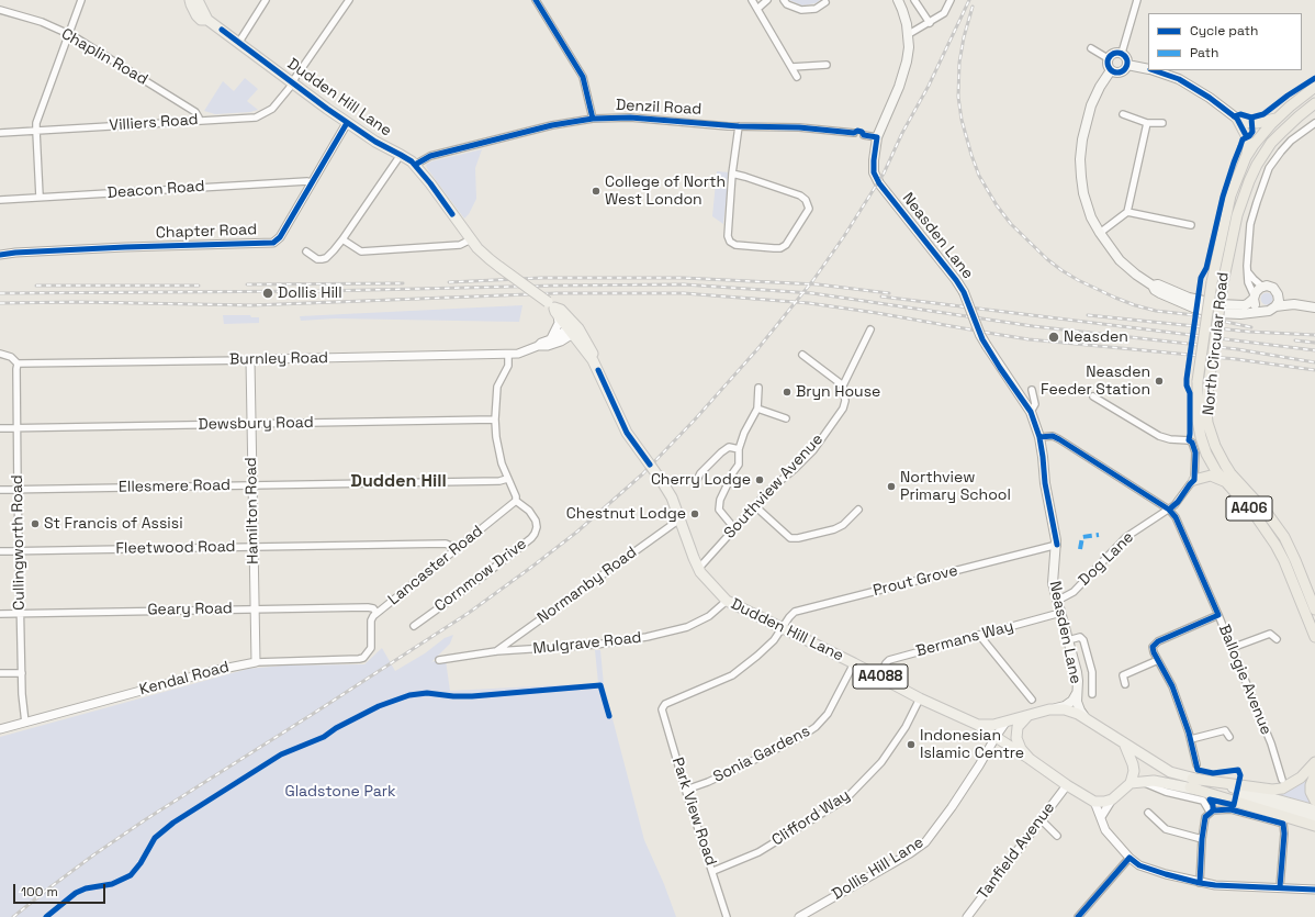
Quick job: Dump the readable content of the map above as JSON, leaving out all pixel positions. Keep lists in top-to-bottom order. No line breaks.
{"streets":{"highway":["North Circular Road","A406"],"main road":["Dudden Hill Lane","Neasden Lane","A4088"],"street":["Chaplin Road","Denzil Road","Villiers Road","Deacon Road","Chapter Road","Burnley Road","Dewsbury Road","Ellesmere Road","Southview Avenue","Hamilton Road","Cullingworth Road","Fleetwood Road","Dog Lane","Lancaster Road","Cornmow Drive","Prout Grove","Normanby Road","Geary Road","Bermans Way","Mulgrave Road","Kendal Road","Ballogie Avenue","Sonia Gardens","Park View Road","Clifford Way","Tanfield Avenue","Dollis Hill Lane"]},"crossings":[["Chaplin Road","Villiers Road"],["Dudden Hill Lane","Denzil Road"],["Dudden Hill Lane","Villiers Road"],["Dudden Hill Lane","Chapter Road"],["Dudden Hill Lane","Burnley Road"],["Dudden Hill Lane","Southview Avenue"],["Dudden Hill Lane","Prout Grove"],["Dudden Hill Lane","Normanby Road"],["Dudden Hill Lane","Bermans Way"],["Dudden Hill Lane","Mulgrave Road"],["Dudden Hill Lane","A4088"],["Dudden Hill Lane","Sonia Gardens"],["Dudden Hill Lane","Clifford Way"],["Dudden Hill Lane","Dollis Hill Lane"],["Deacon Road","Chapter Road"],["Neasden Lane","Dog Lane"],["Neasden Lane","Prout Grove"],["Neasden Lane","Bermans Way"],["Neasden Lane","A4088"],["Burnley Road","Hamilton Road"],["Burnley Road","Cullingworth Road"],["Dewsbury Road","Hamilton Road"],["Dewsbury Road","Cullingworth Road"],["Ellesmere Road","Hamilton Road"],["Ellesmere Road","Cullingworth Road"],["Hamilton Road","Fleetwood Road"],["Hamilton Road","Geary Road"],["Hamilton Road","Kendal Road"],["Cullingworth Road","Fleetwood Road"],["Cullingworth Road","Geary Road"],["Cullingworth Road","Kendal Road"],["Fleetwood Road","Lancaster Road"],["Dog Lane","Ballogie Avenue"],["Lancaster Road","Cornmow Drive"],["Lancaster Road","Geary Road"],["Lancaster Road","Kendal Road"],["Prout Grove","Park View Road"],["Normanby Road","Mulgrave Road"],["A4088","Tanfield Avenue"],["Sonia Gardens","Park View Road"],["Park View Road","Clifford Way"]],"districts":["Dudden Hill"],"parks":["Gladstone Park"],"places":["College of North West London","Dollis Hill","Neasden","Neasden Feeder Station","Bryn House","Cherry Lodge","Northview Primary School","Chestnut Lodge","St Francis of Assisi","Indonesian Islamic Centre"],"legend":["Cycle path","Path"],"scale_bar":"100 m"}
